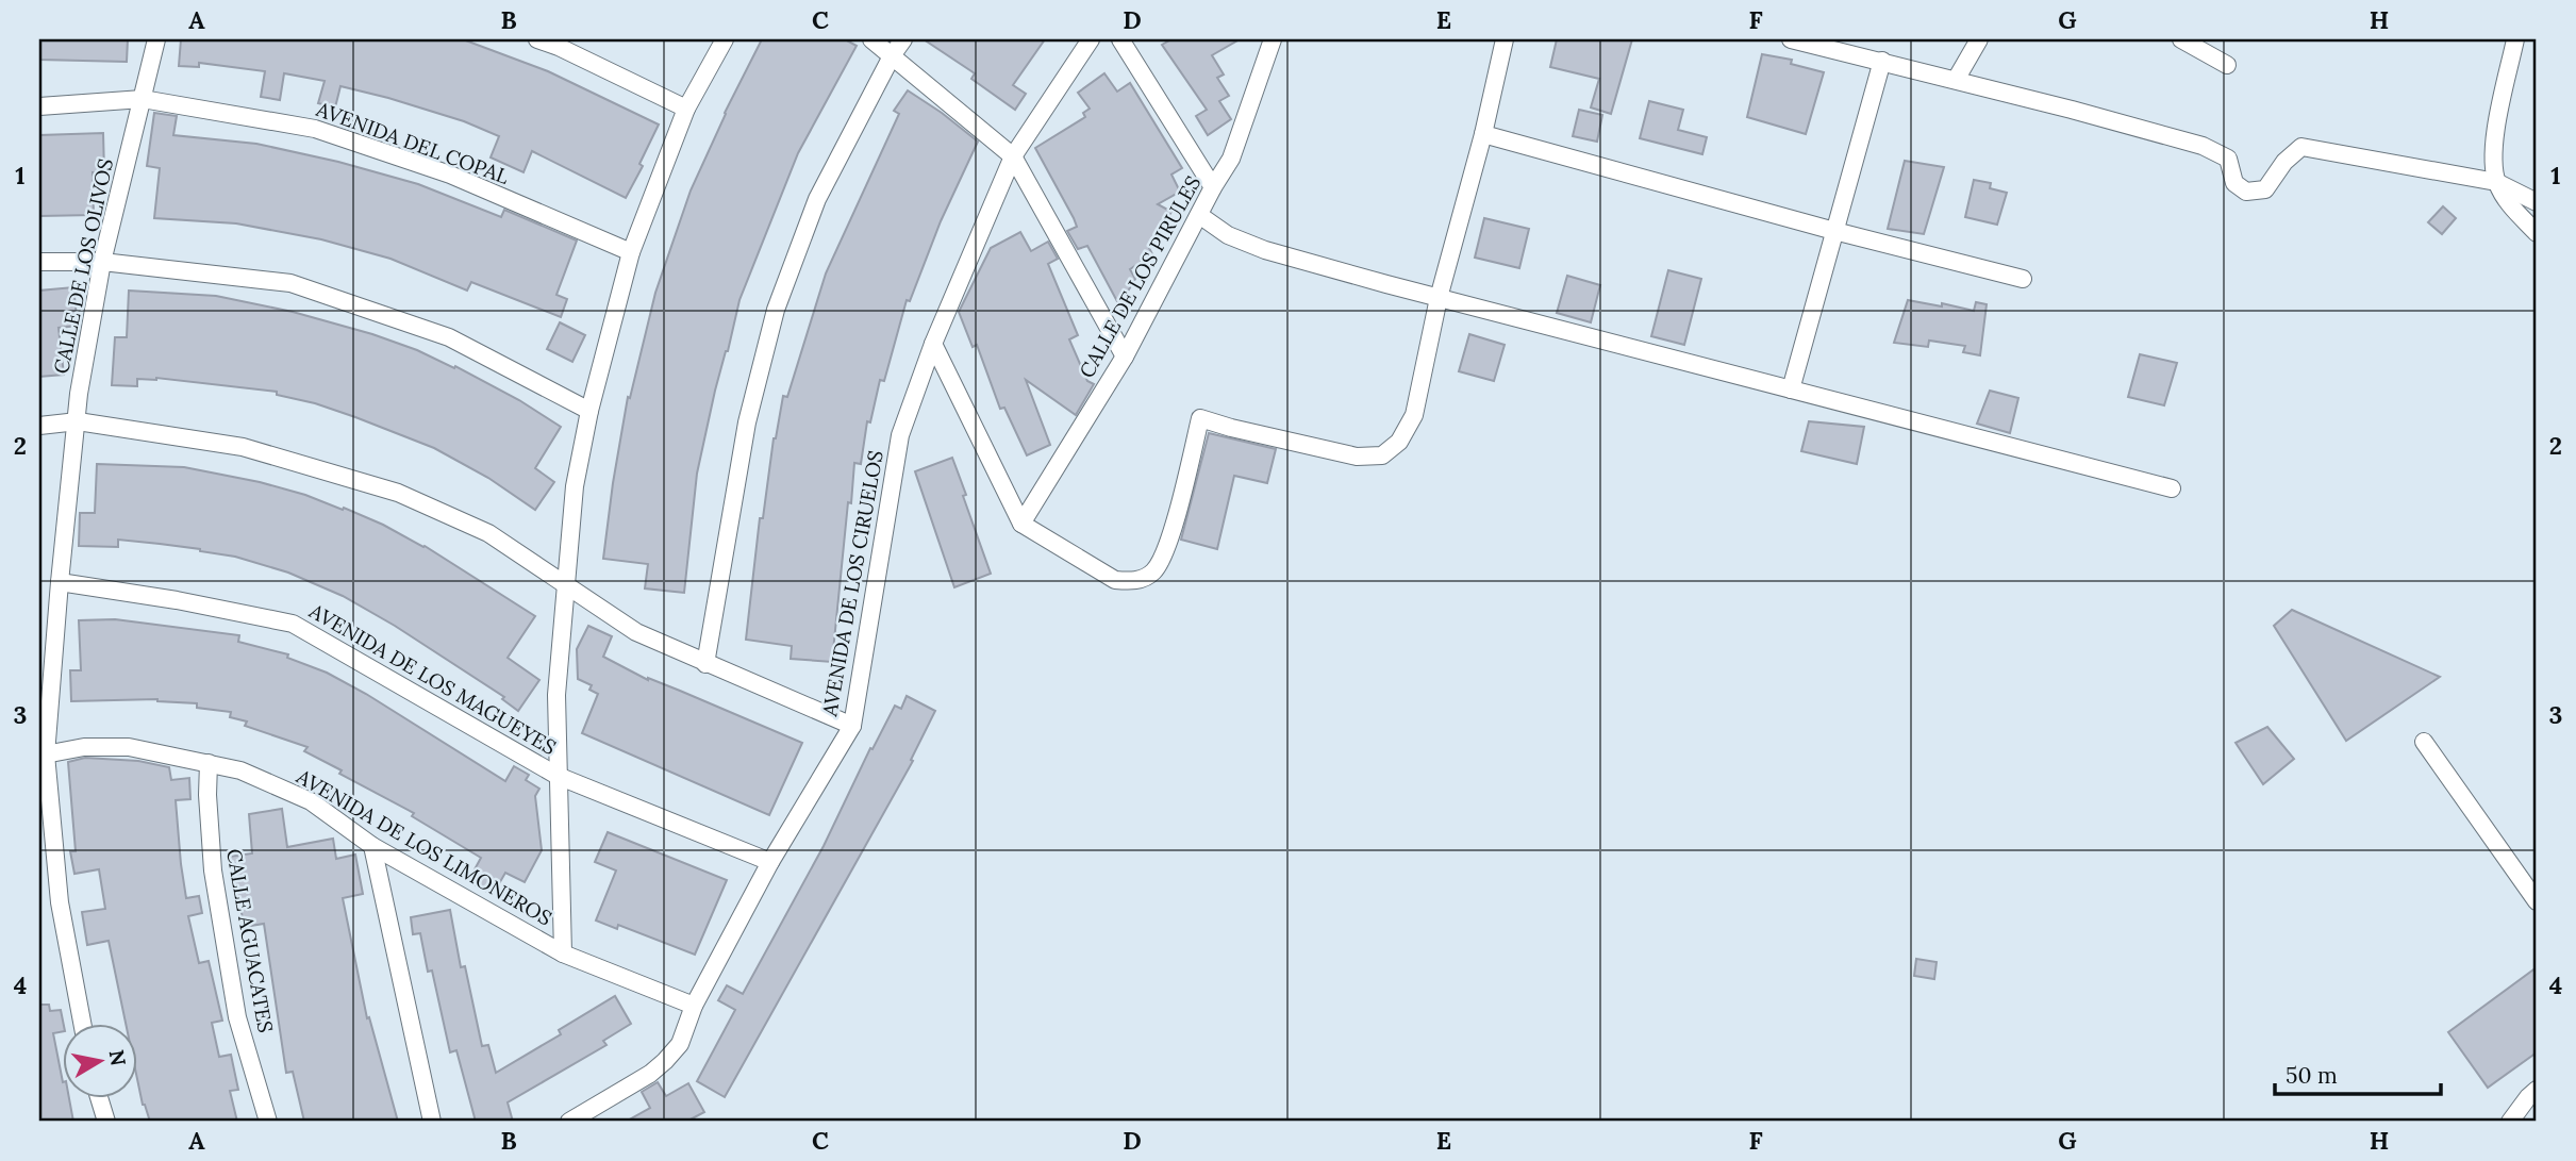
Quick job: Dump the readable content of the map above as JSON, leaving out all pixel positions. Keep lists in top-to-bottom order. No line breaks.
{"streets":{"street":["AVENIDA DEL COPAL","CALLE DE LOS OLIVOS","CALLE DE LOS PIRULES","AVENIDA DE LOS CIRUELOS","AVENIDA DE LOS MAGUEYES","AVENIDA DE LOS LIMONEROS","CALLE AGUACATES"]},"crossings":[["AVENIDA DEL COPAL","CALLE DE LOS OLIVOS"],["CALLE DE LOS OLIVOS","AVENIDA DE LOS MAGUEYES"],["CALLE DE LOS OLIVOS","AVENIDA DE LOS LIMONEROS"],["AVENIDA DE LOS CIRUELOS","AVENIDA DE LOS MAGUEYES"],["AVENIDA DE LOS CIRUELOS","AVENIDA DE LOS LIMONEROS"],["AVENIDA DE LOS LIMONEROS","CALLE AGUACATES"]],"scale_bar":"50 m","north":"right","grid":{"columns":["A","B","C","D","E","F","G","H"],"rows":["1","2","3","4"]}}
